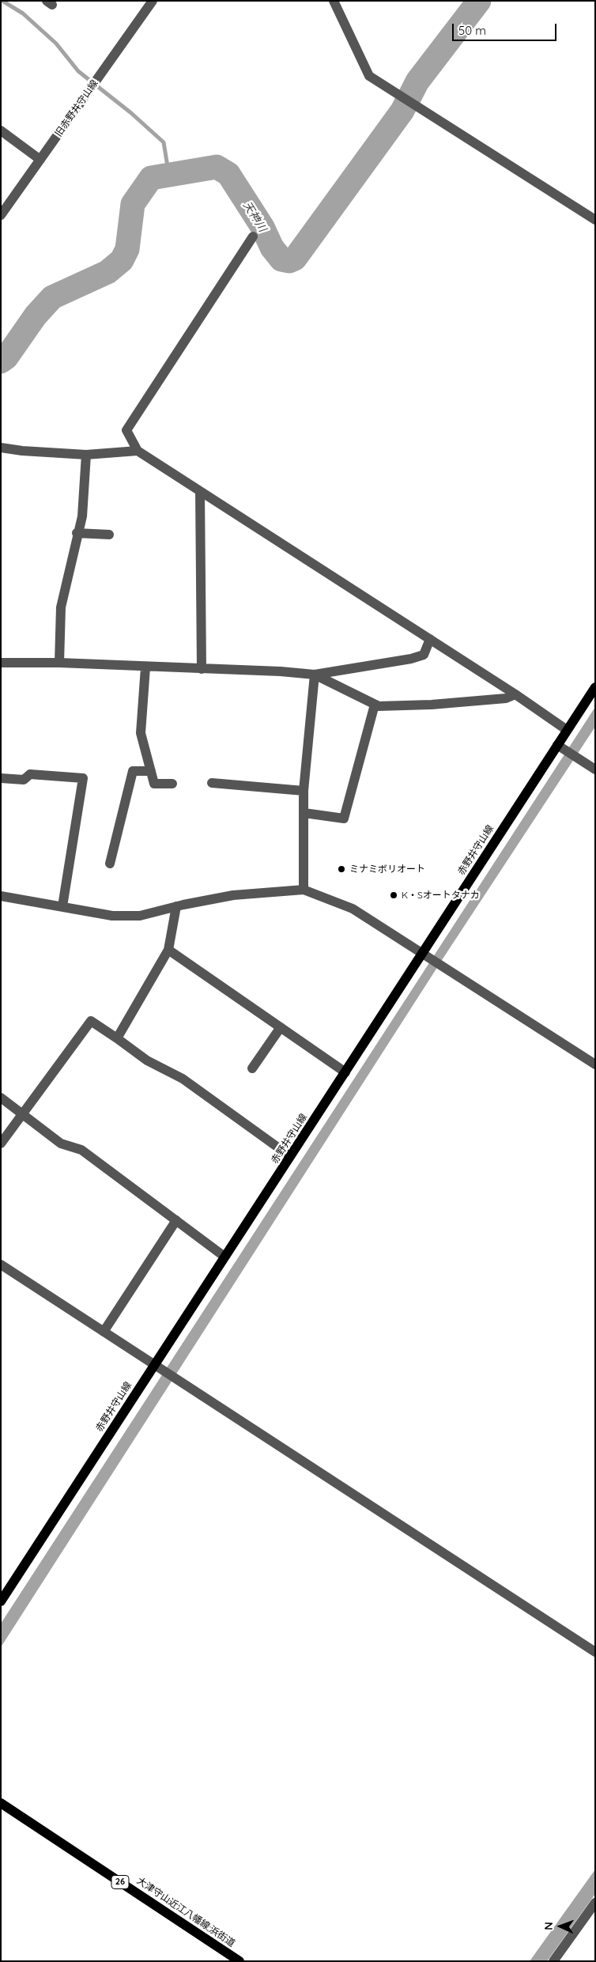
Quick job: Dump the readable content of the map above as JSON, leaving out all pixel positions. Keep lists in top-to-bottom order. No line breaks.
{"streets":{"main road":["赤野井守山線","26","大津守山近江八幡線;浜街道"],"street":["旧赤野井守山線"]},"water":["天神川"],"places":["ミナミボリオート","K・Sオートタナカ"],"scale_bar":"50 m","north":"left"}
